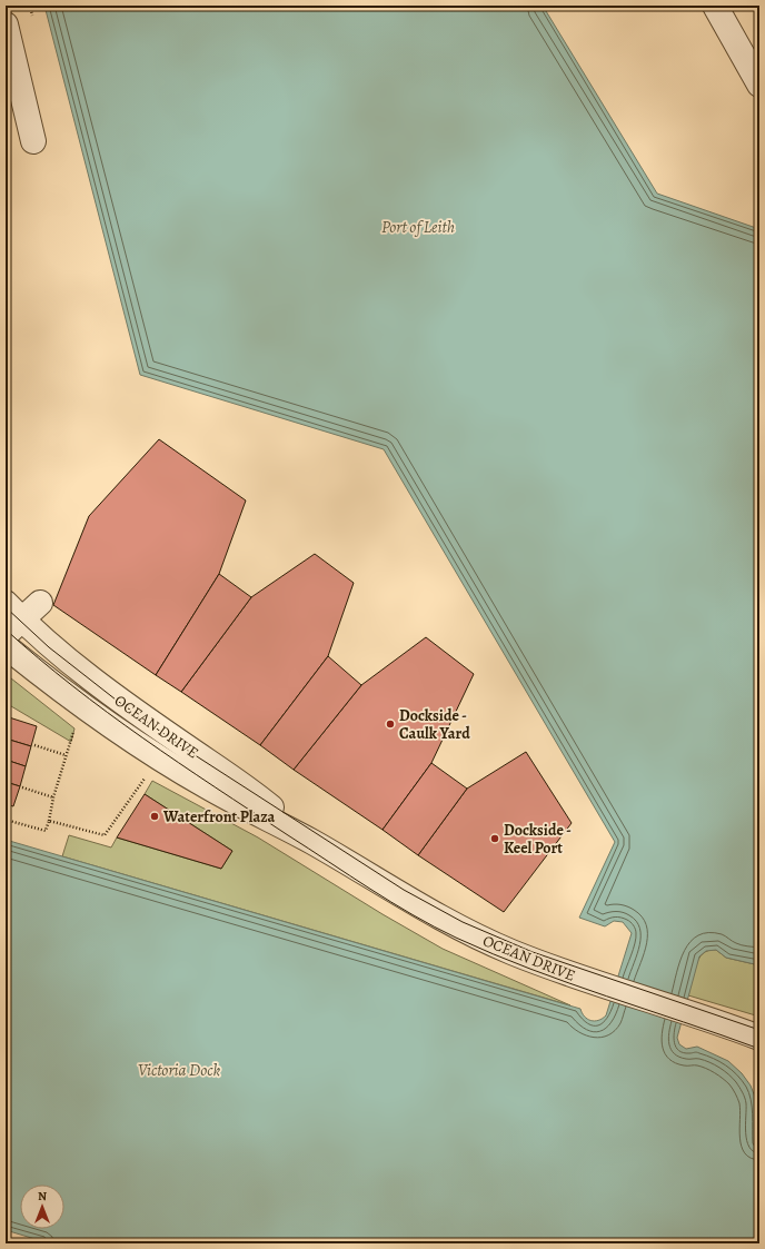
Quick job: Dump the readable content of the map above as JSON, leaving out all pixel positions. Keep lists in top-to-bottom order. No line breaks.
{"streets":{"street":["OCEAN DRIVE"]},"water":["Port of Leith","Victoria Dock"],"places":["Dockside - Caulk Yard","Waterfront Plaza","Dockside - Keel Port"],"north":"top"}
